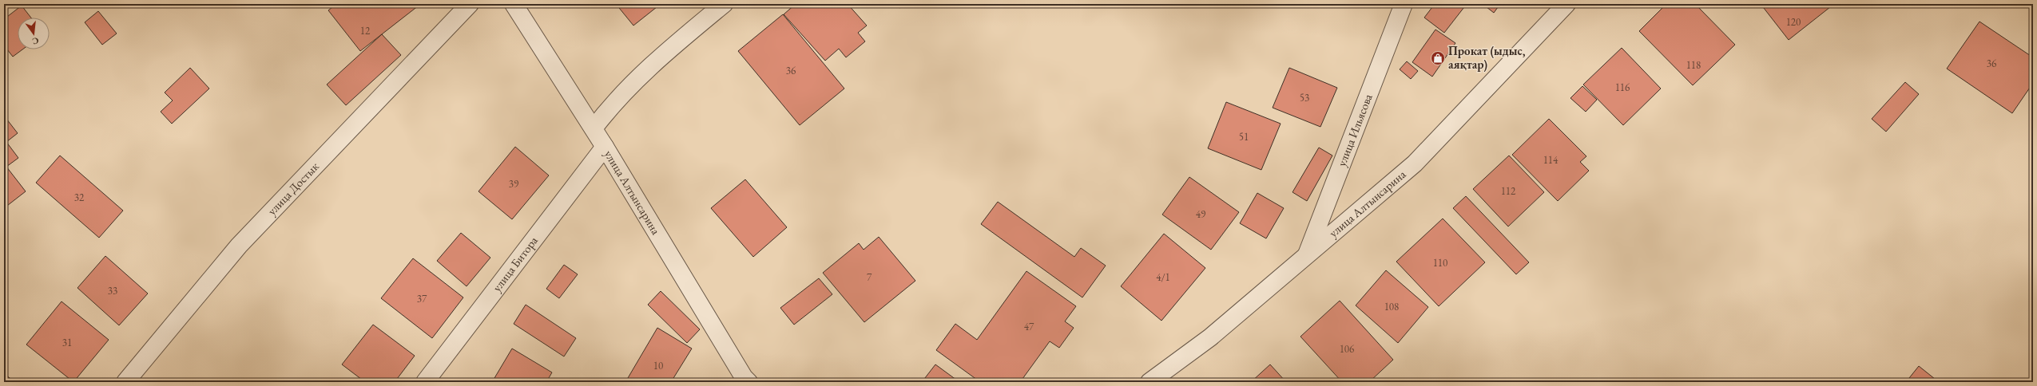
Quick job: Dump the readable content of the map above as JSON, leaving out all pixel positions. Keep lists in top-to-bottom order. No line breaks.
{"streets":{"street":["улица Ильясова","улица Достык","улица Алтынсарина","улица Битора"]},"crossings":[["улица Ильясова","улица Алтынсарина"],["улица Алтынсарина","улица Битора"]],"places":{"shop":["Прокат (ыдыс, аяқтар)"]},"house_numbers":["120","12","36","118","36","116","53","51","114","39","112","32","49","110","7","4/1","33","37","108","47","31","106","10"],"north":"bottom"}
